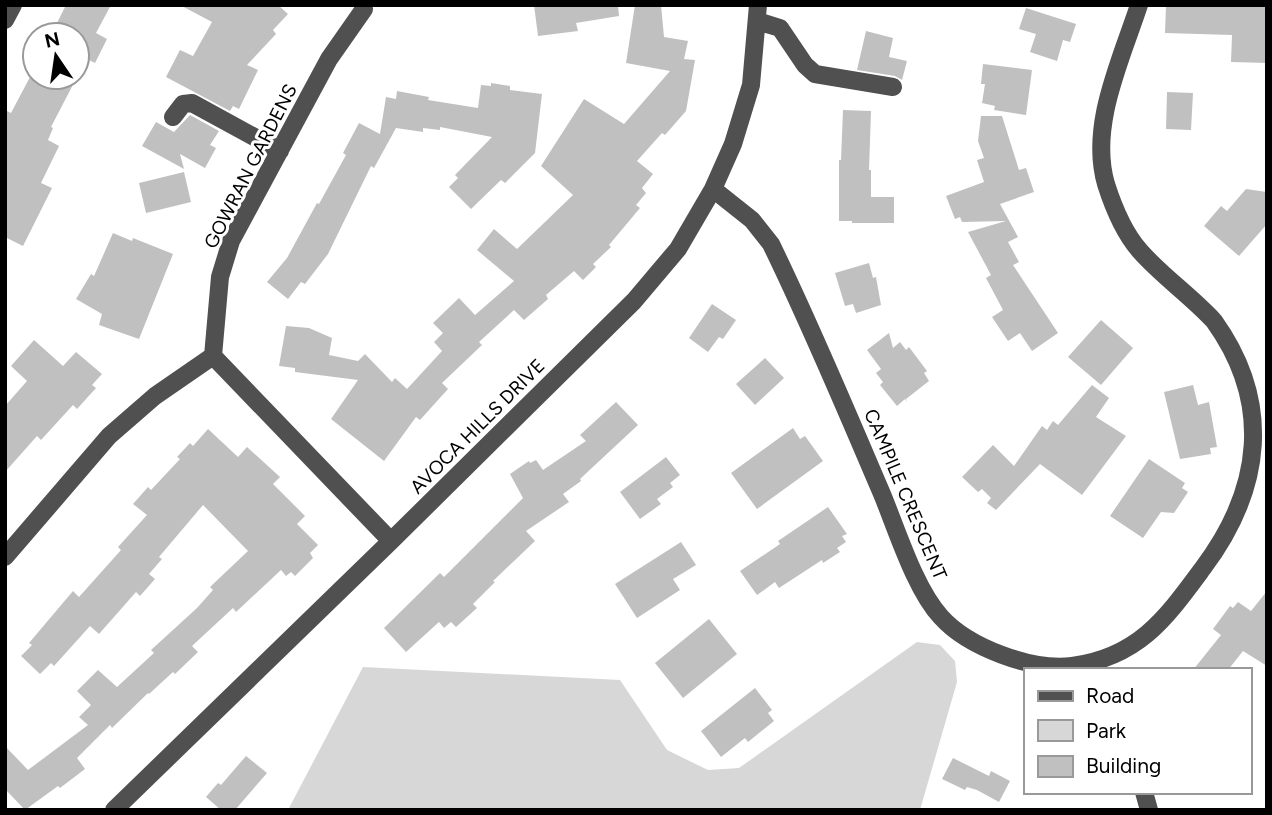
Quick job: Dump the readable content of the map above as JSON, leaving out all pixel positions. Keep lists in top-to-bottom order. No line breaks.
{"streets":{"street":["GOWRAN GARDENS","AVOCA HILLS DRIVE","CAMPILE CRESCENT"]},"crossings":[["AVOCA HILLS DRIVE","CAMPILE CRESCENT"]],"legend":["Road","Park","Building"],"north":"top"}
